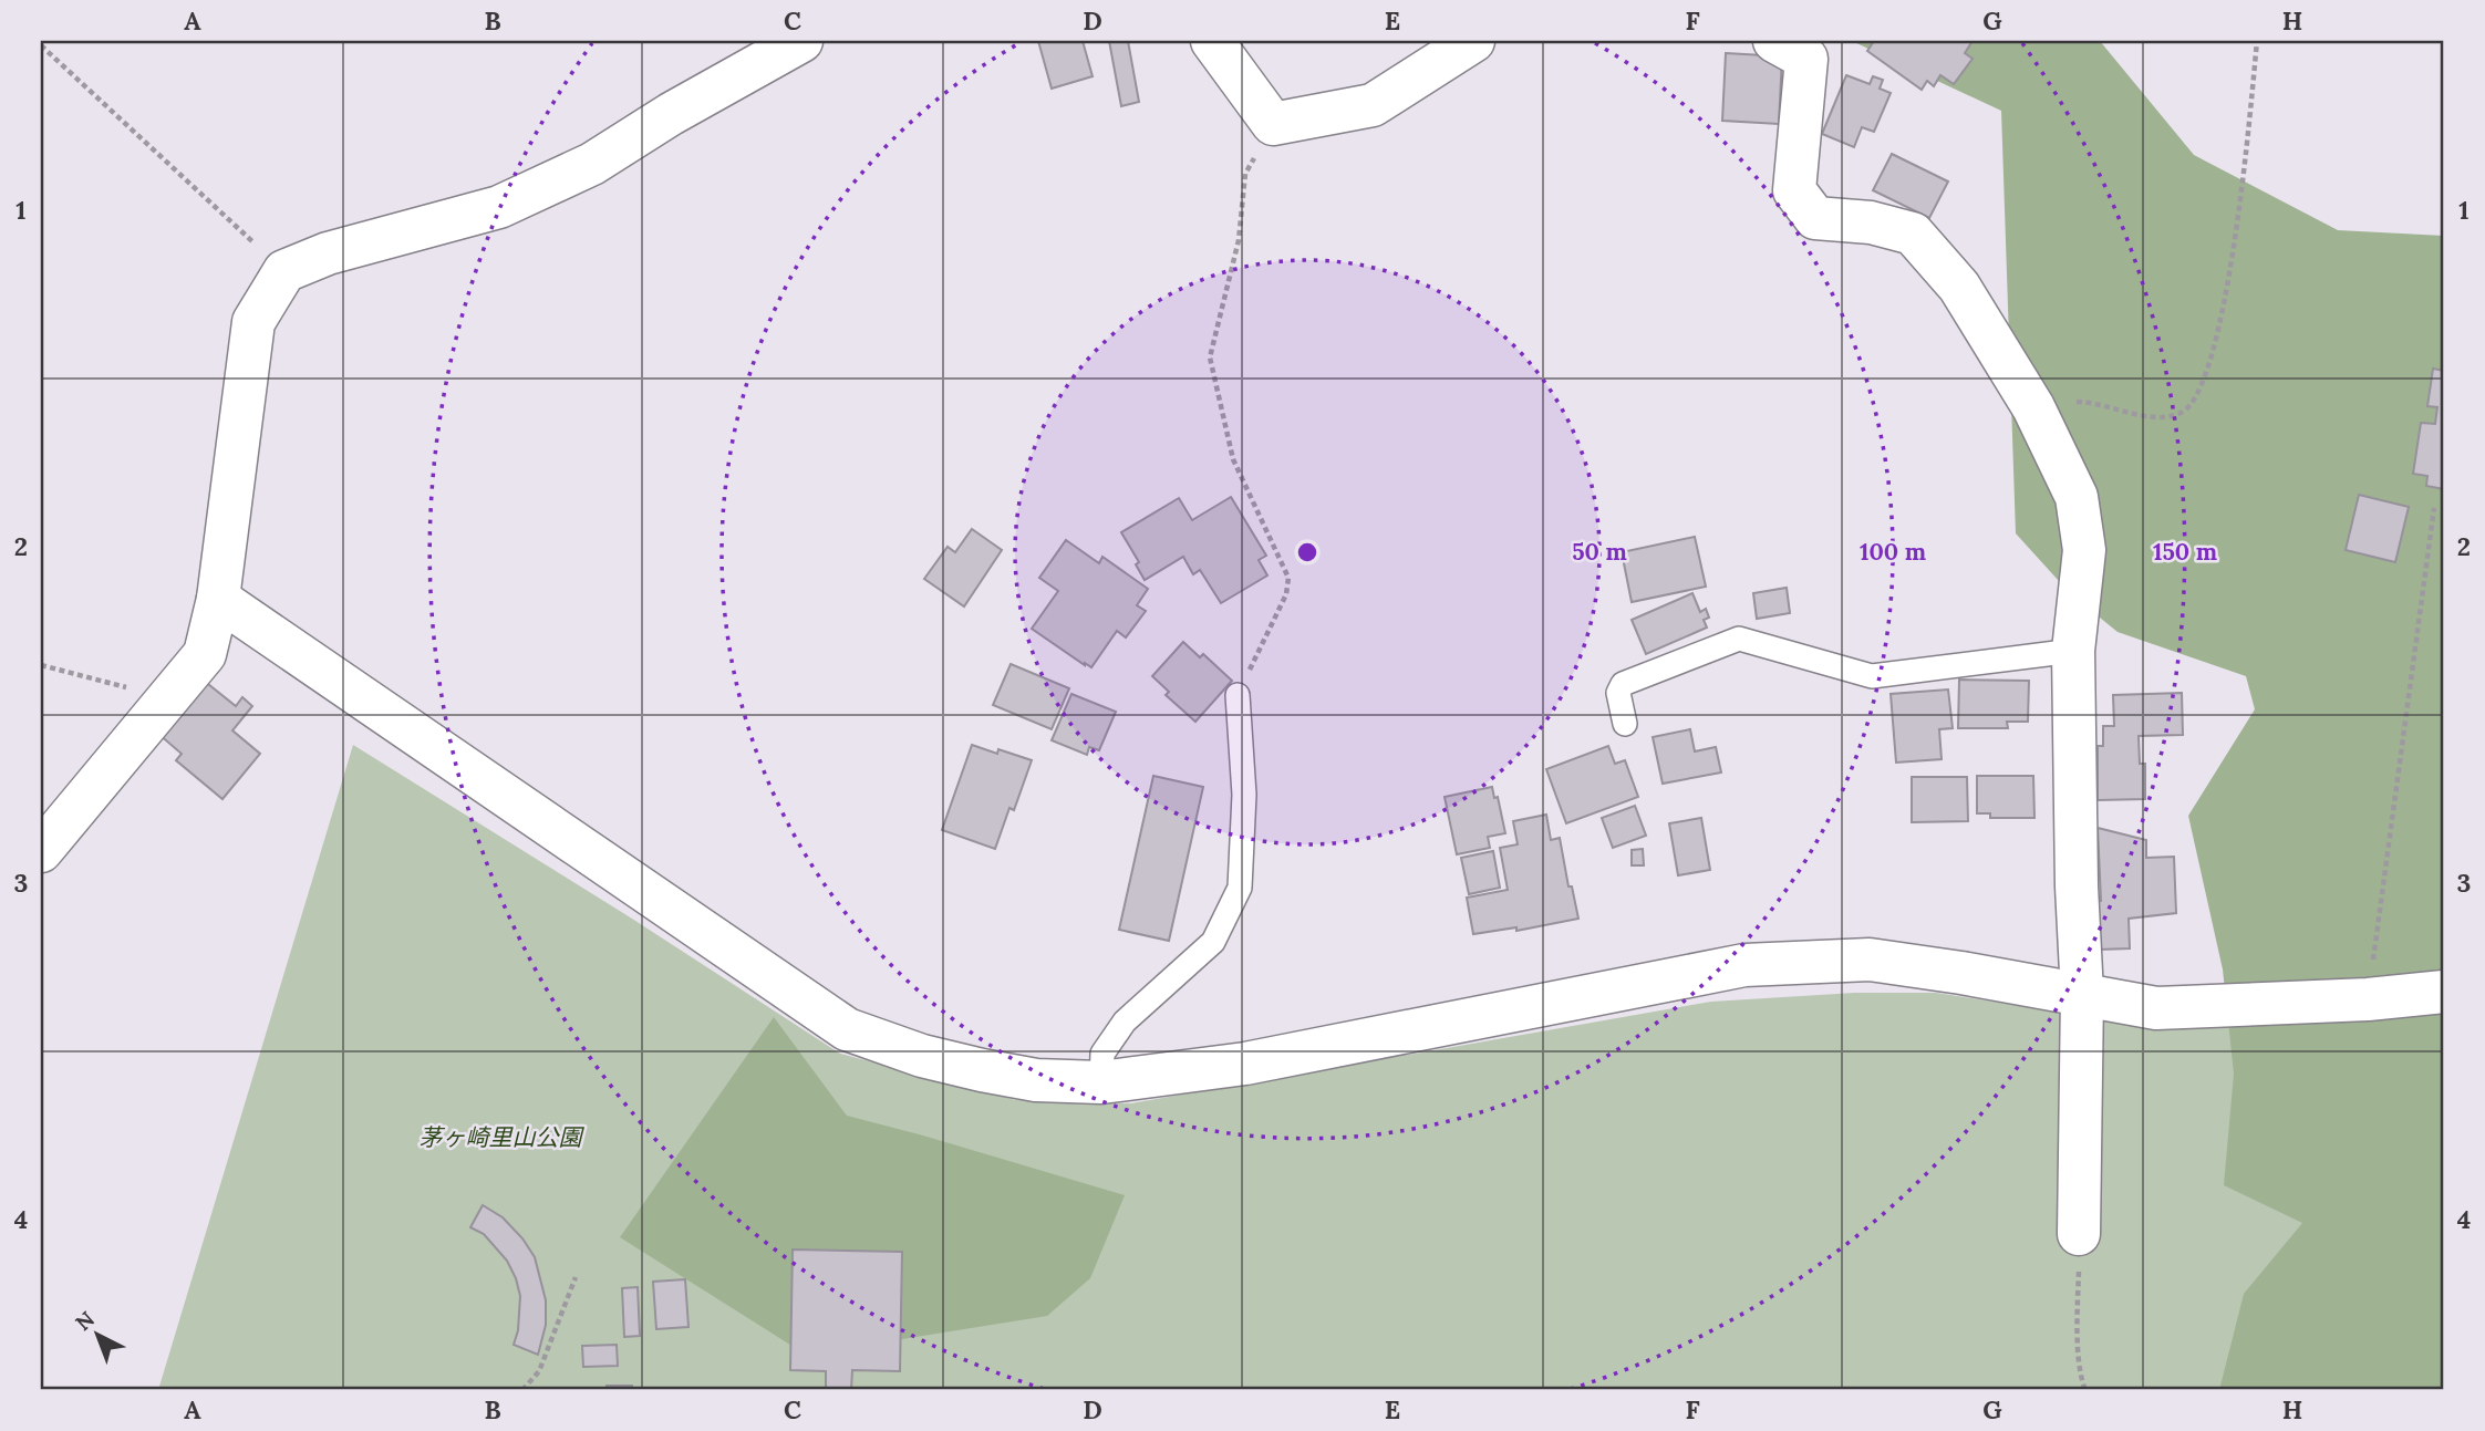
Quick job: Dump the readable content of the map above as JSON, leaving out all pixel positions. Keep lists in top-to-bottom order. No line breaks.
{"parks":["茅ヶ崎里山公園"],"north":"top left","grid":{"columns":["A","B","C","D","E","F","G","H"],"rows":["1","2","3","4"]},"rings":["50 m","100 m","150 m"]}
